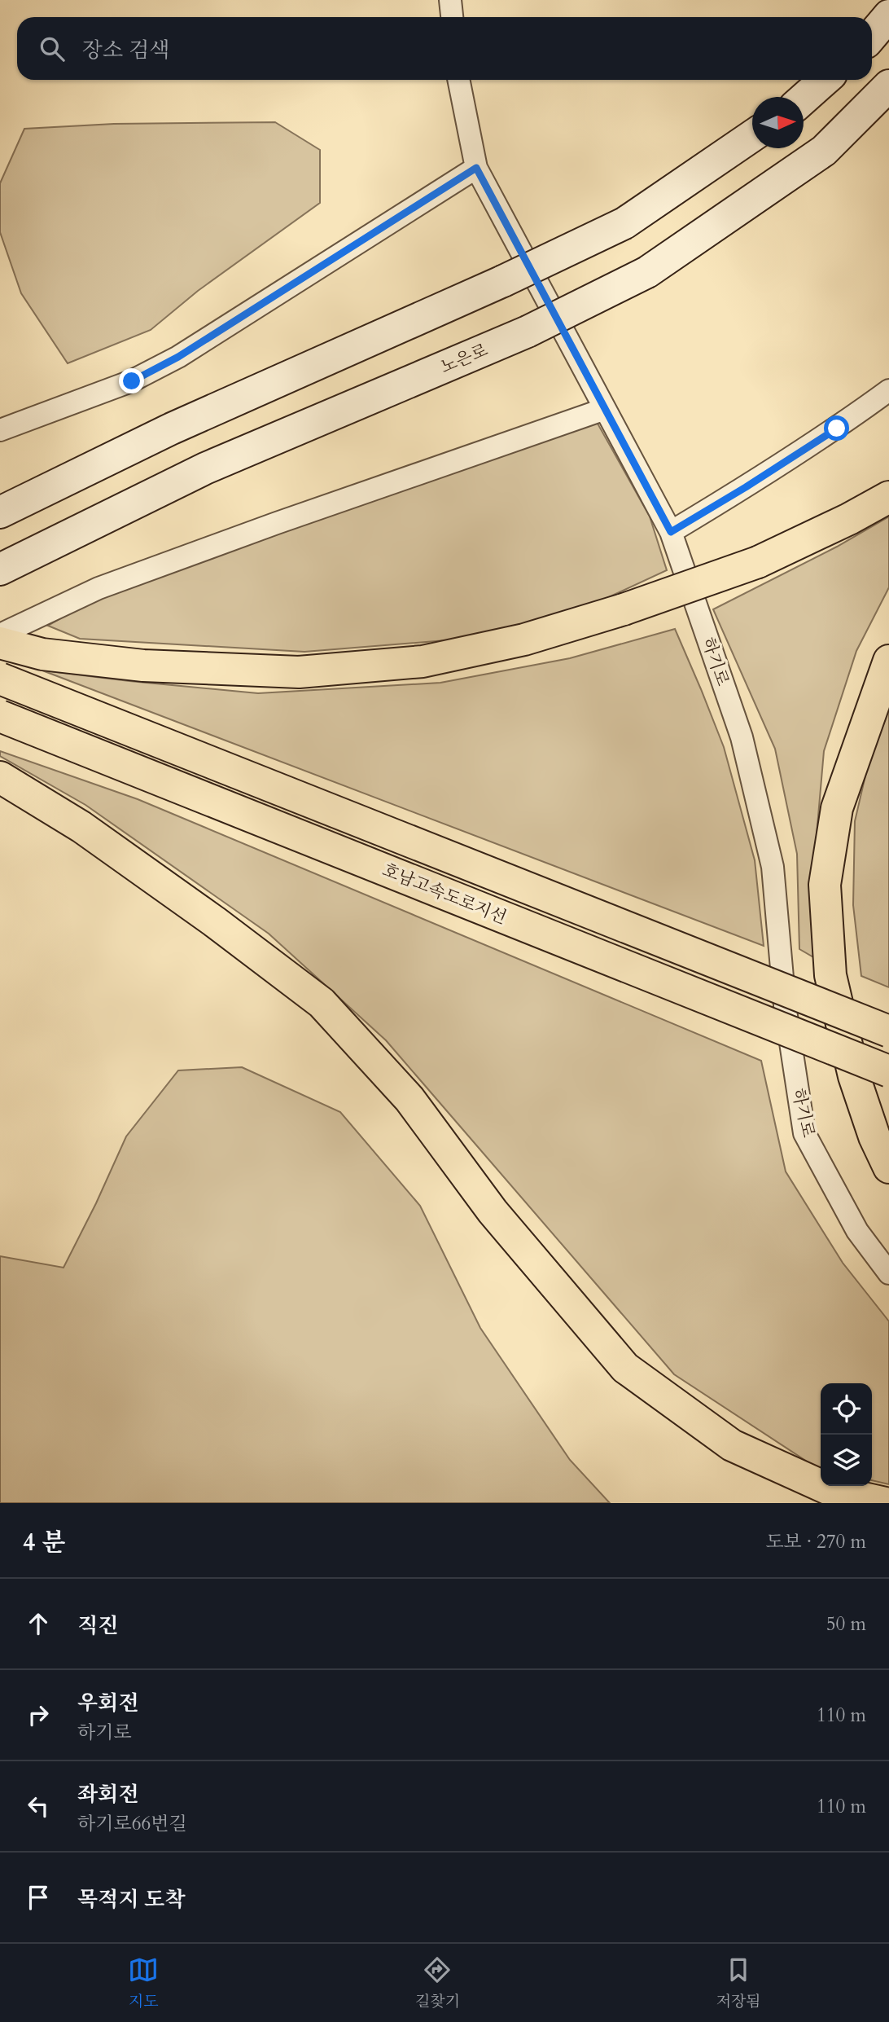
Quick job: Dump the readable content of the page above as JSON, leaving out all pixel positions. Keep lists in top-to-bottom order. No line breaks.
{"streets":{"highway":["호남고속도로지선"],"street":["노은로","하기로"]},"north":"right","page":{"search":"장소 검색","heading":["4 분","도보 · 270 m"],"list":[["직진","50 m"],["우회전","하기로","110 m"],["좌회전","하기로66번길","110 m"],"목적지 도착"],"nav":["지도","길찾기","저장됨"]}}
